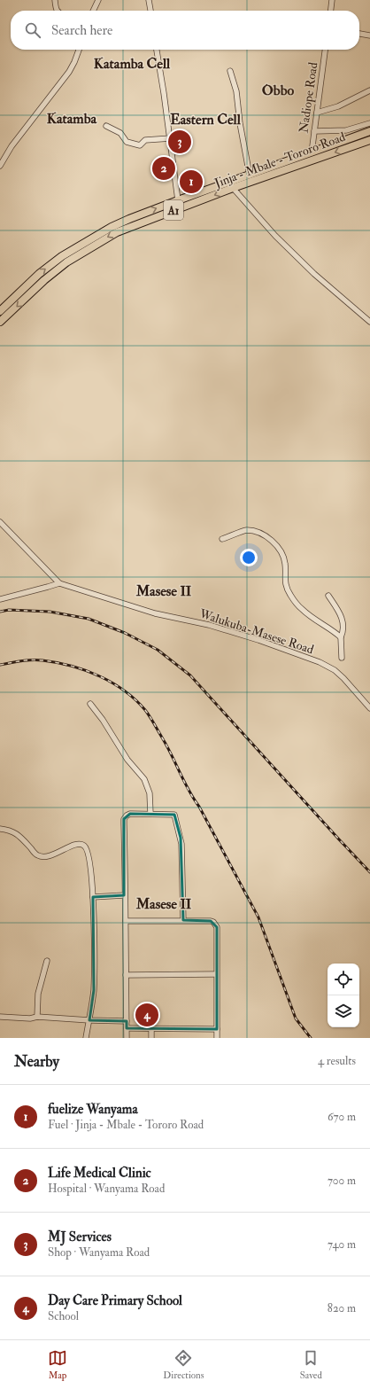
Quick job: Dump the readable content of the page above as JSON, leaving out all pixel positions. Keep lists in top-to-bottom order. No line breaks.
{"streets":{"highway":["Jinja - Mbale - Tororo Road","A1"],"street":["Nadiope Road","Walukuba-Masese Road"]},"crossings":[["Nadiope Road","Jinja - Mbale - Tororo Road"]],"districts":["Katamba Cell","Obbo","Katamba","Eastern Cell","Masese II","Masese II"],"page":{"search":"Search here","pins":["3","2","1","4"],"heading":["Nearby","4 results"],"list":[{"mark":"1","name":"fuelize Wanyama","note":"Fuel · Jinja - Mbale - Tororo Road","value":"670 m"},{"mark":"2","name":"Life Medical Clinic","note":"Hospital · Wanyama Road","value":"700 m"},{"mark":"3","name":"MJ Services","note":"Shop · Wanyama Road","value":"740 m"},{"mark":"4","name":"Day Care Primary School","note":"School","value":"820 m"}],"nav":["Map","Directions","Saved"]}}
